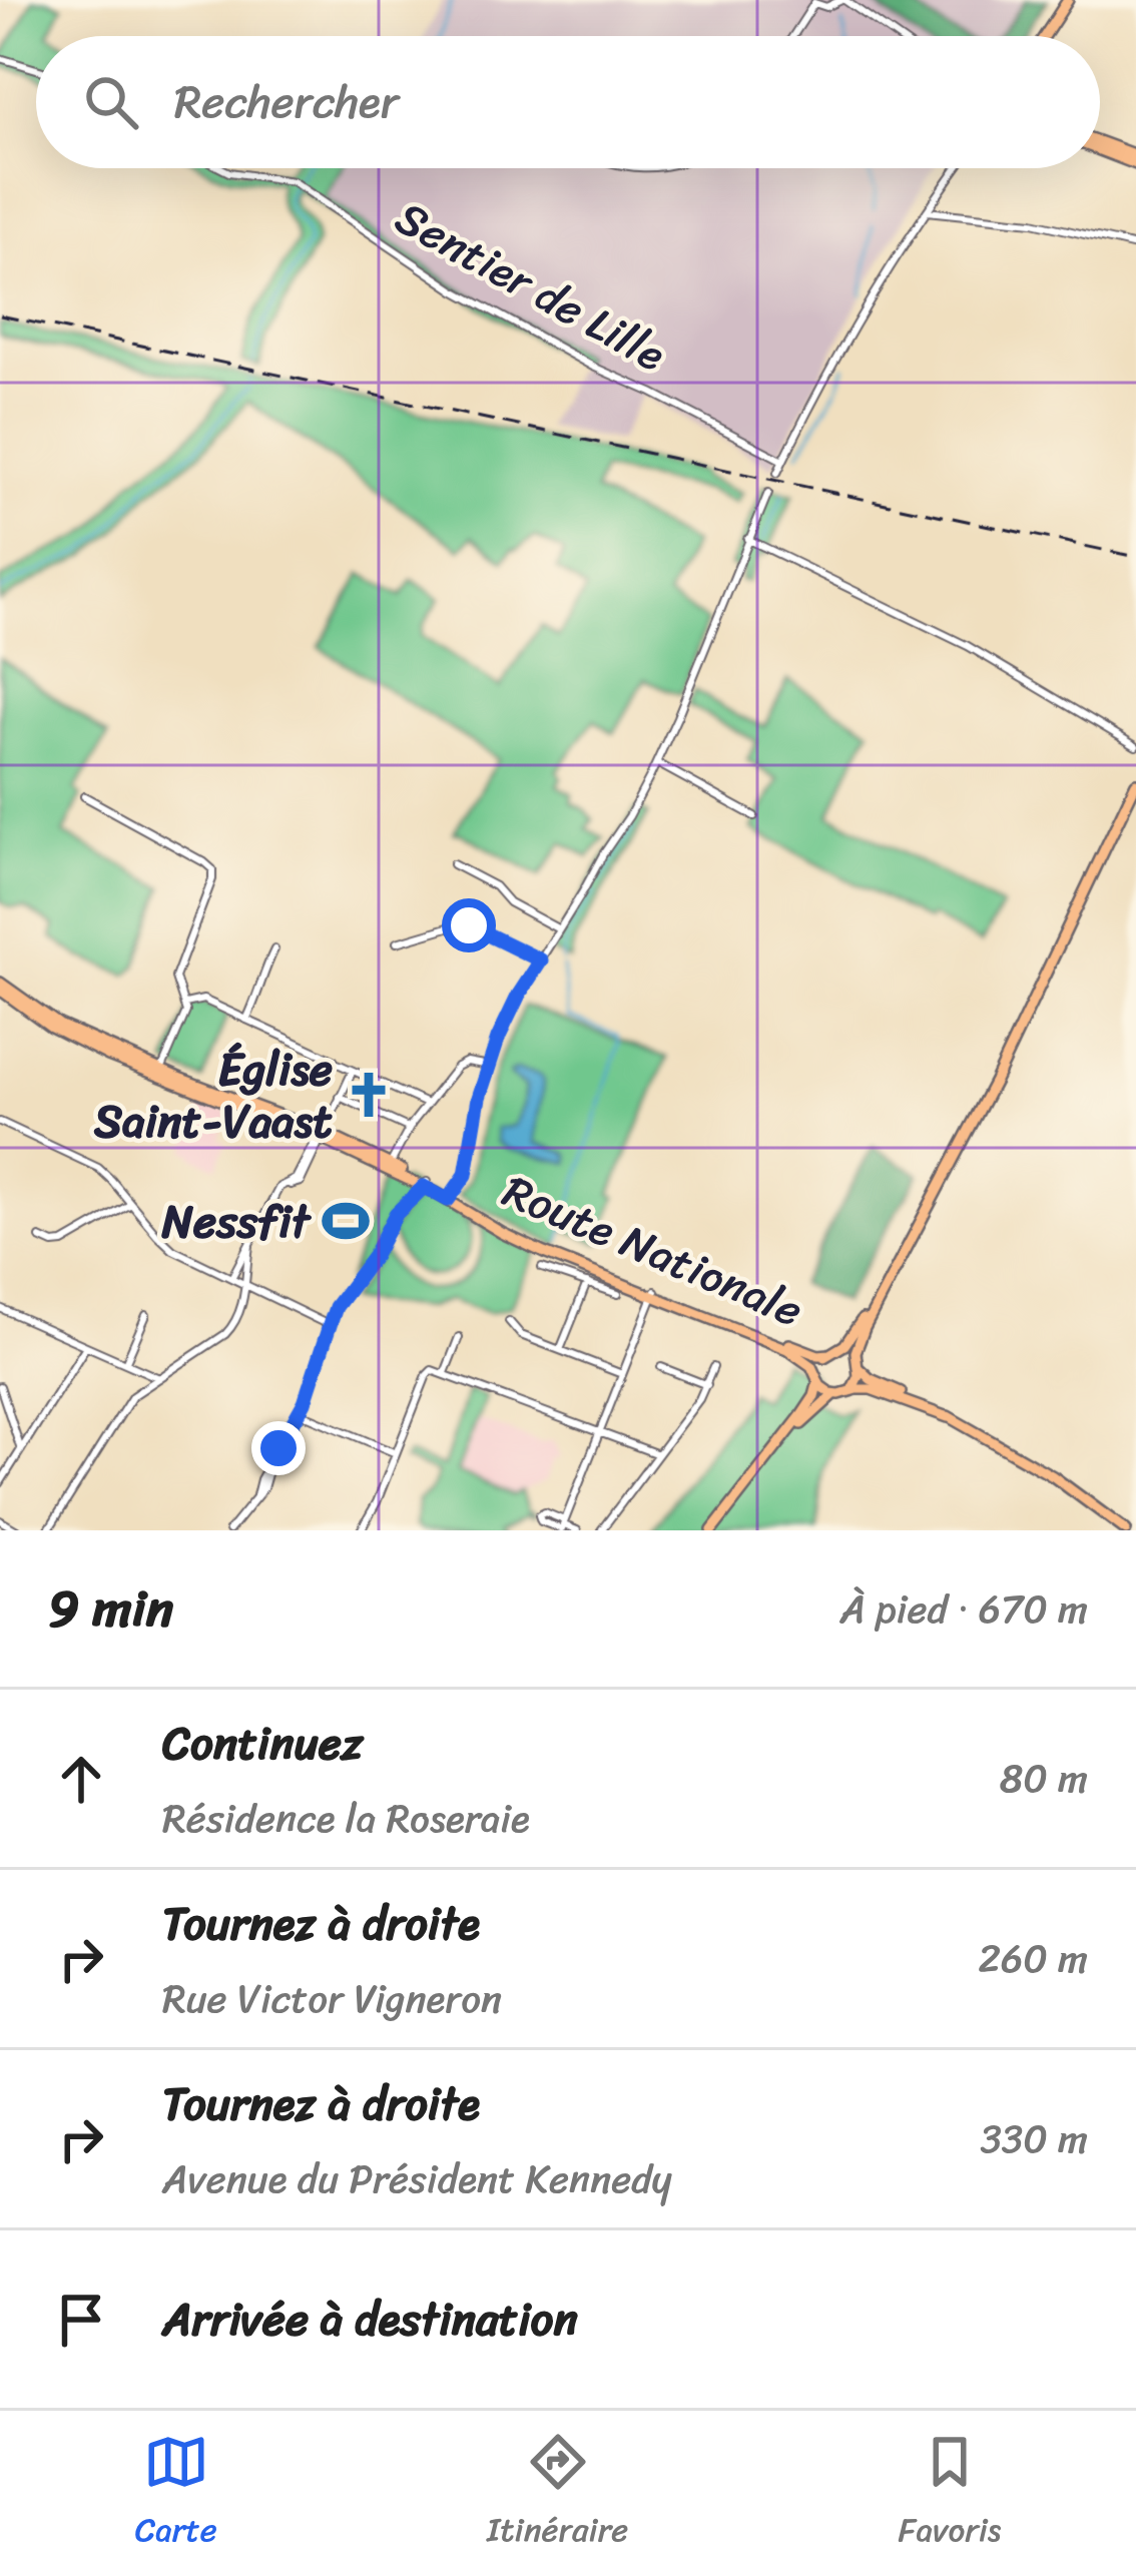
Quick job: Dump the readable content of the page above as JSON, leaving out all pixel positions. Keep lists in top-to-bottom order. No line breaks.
{"streets":{"main road":["Route Nationale"],"street":["Sentier de Lille"]},"places":{"church":["Église Saint-Vaast"],"sports":["Nessfit"]},"page":{"search":"Rechercher","heading":["9 min","À pied · 670 m"],"list":[["Continuez","Résidence la Roseraie","80 m"],["Tournez à droite","Rue Victor Vigneron","260 m"],["Tournez à droite","Avenue du Président Kennedy","330 m"],"Arrivée à destination"],"nav":["Carte","Itinéraire","Favoris"]}}
